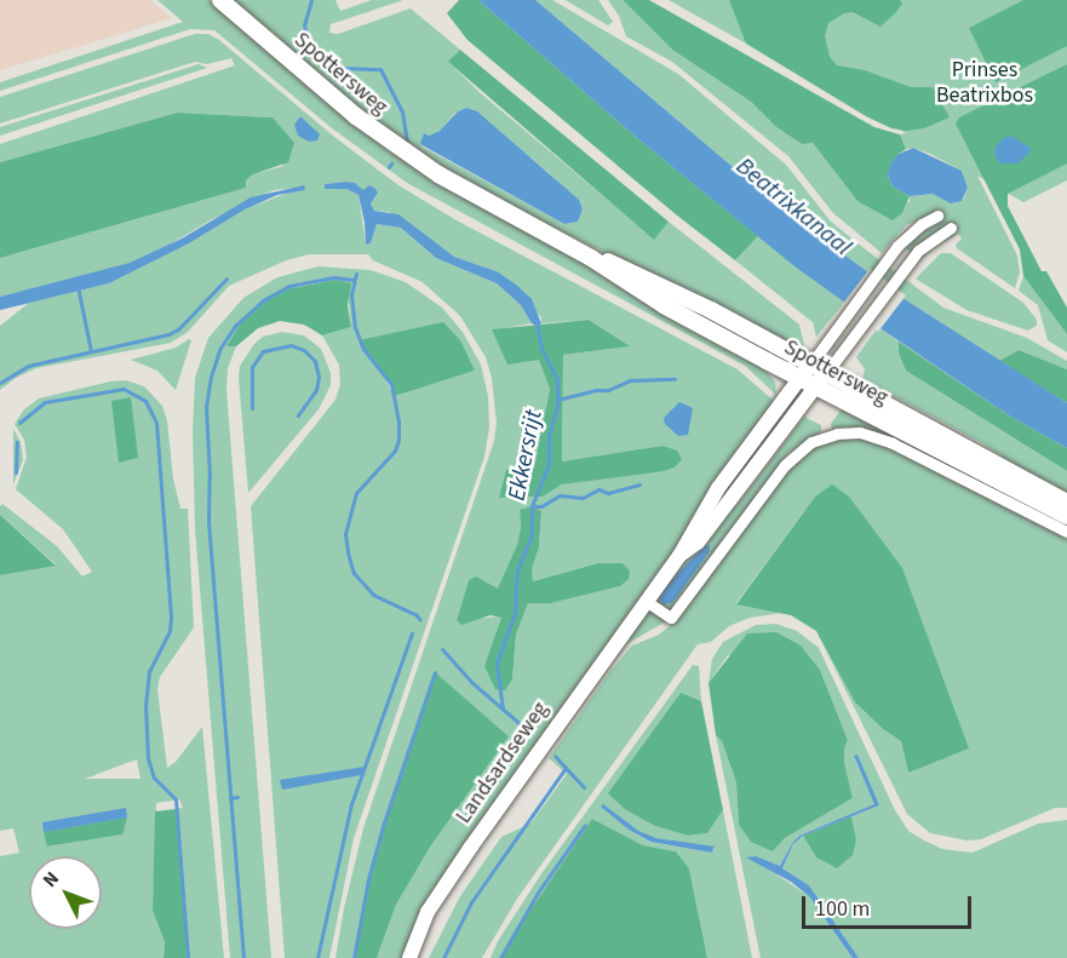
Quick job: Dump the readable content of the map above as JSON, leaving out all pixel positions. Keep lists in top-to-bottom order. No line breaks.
{"streets":{"main road":["Spottersweg"],"street":["Landsardseweg"]},"crossings":[["Spottersweg","Landsardseweg"]],"water":["Beatrixkanaal","Ekkersrijt"],"parks":["Prinses Beatrixbos"],"scale_bar":"100 m","north":"top left"}
